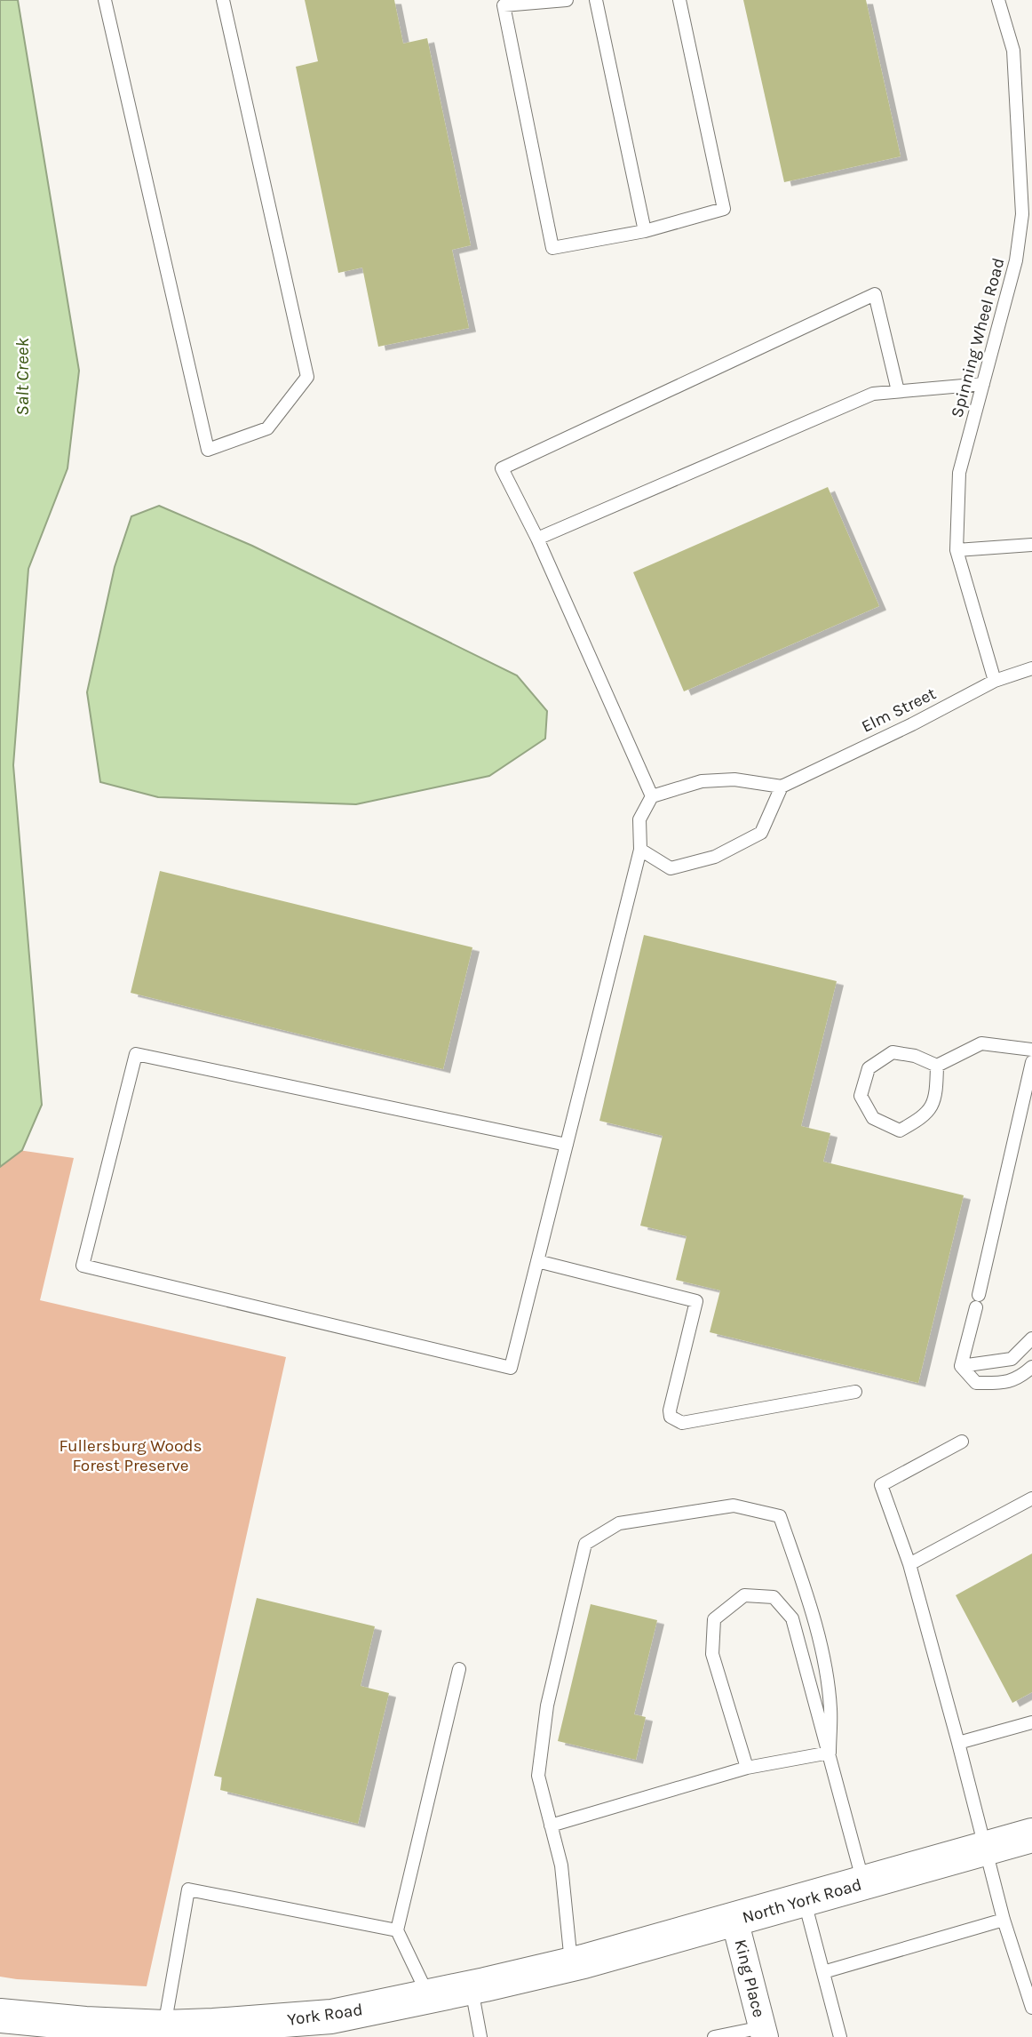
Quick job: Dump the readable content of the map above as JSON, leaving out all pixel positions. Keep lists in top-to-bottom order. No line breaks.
{"streets":{"main road":["North York Road","York Road"],"street":["King Place"],"lane":["Spinning Wheel Road","Elm Street"]},"crossings":[["Spinning Wheel Road","Elm Street"],["North York Road","King Place"],["North York Road","York Road"]],"water":["Salt Creek"],"parks":["Fullersburg Woods Forest Preserve"]}
